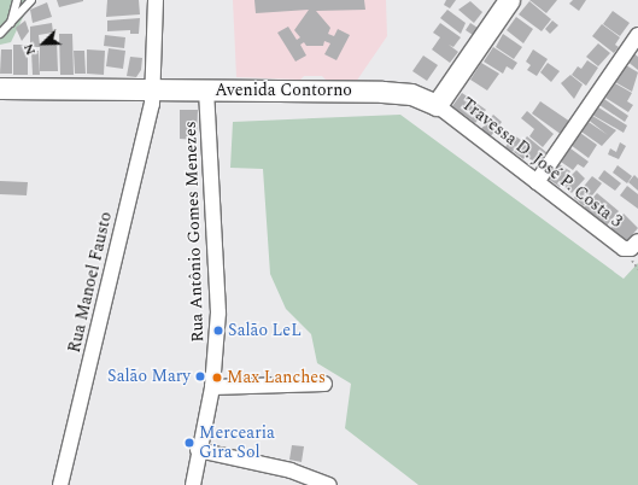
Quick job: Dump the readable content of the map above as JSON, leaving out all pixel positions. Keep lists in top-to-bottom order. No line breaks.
{"streets":{"street":["Avenida Contorno","Travessa D. José P. Costa 3","Rua Antônio Gomes Menezes","Rua Manoel Fausto"]},"crossings":[["Avenida Contorno","Travessa D. José P. Costa 3"],["Avenida Contorno","Rua Antônio Gomes Menezes"],["Avenida Contorno","Rua Manoel Fausto"]],"places":["Salão LeL","Salão Mary","Max Lanches","Mercearia Gira Sol"],"north":"bottom left"}
